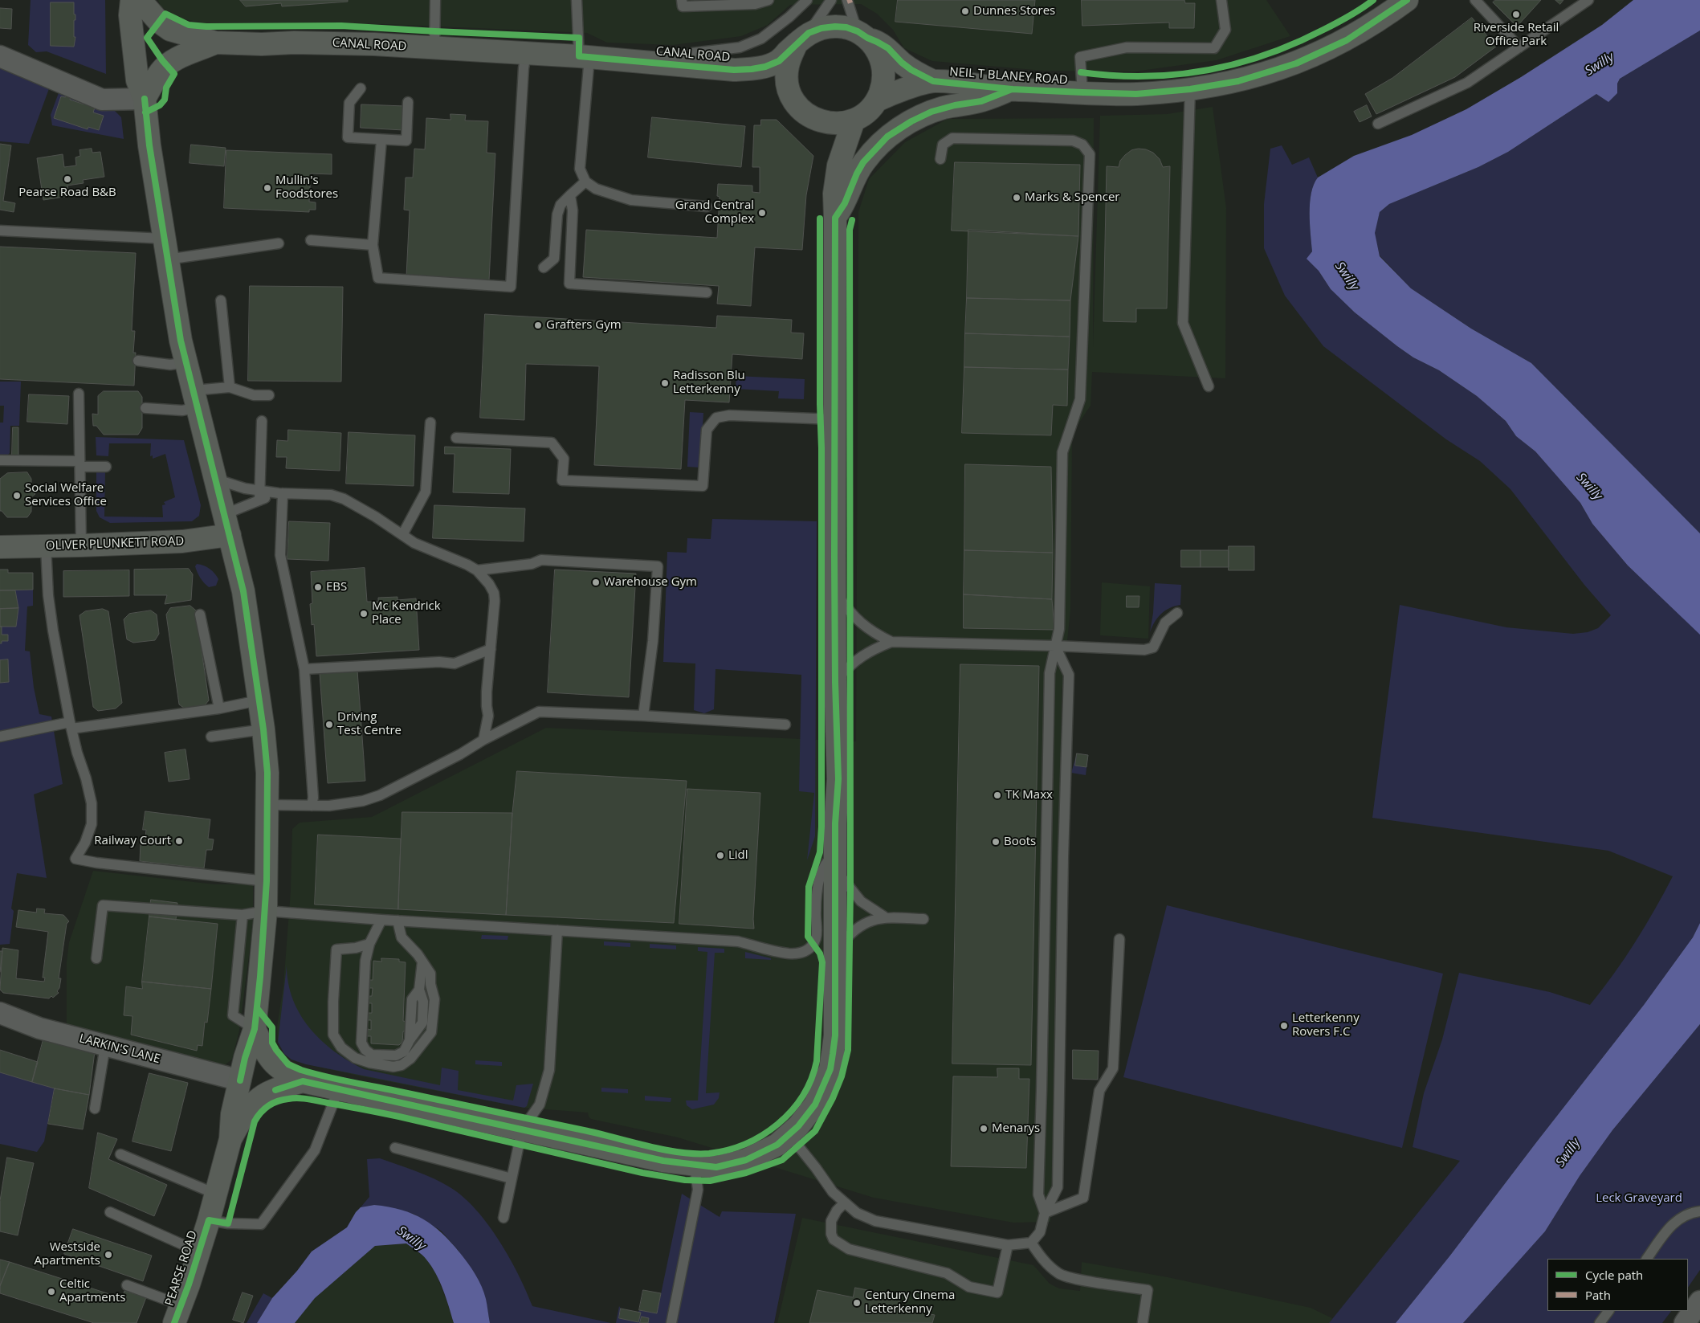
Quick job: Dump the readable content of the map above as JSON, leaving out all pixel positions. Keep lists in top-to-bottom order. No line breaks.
{"streets":{"main road":["CANAL ROAD","NEIL T BLANEY ROAD","OLIVER PLUNKETT ROAD","PEARSE ROAD"],"street":["LARKIN'S LANE"]},"crossings":[["CANAL ROAD","NEIL T BLANEY ROAD"],["LARKIN'S LANE","PEARSE ROAD"]],"water":["Swilly"],"parks":["Leck Graveyard"],"places":["Dunnes Stores","Riverside Retail Office Park","Pearse Road B&B","Mullin's Foodstores","Marks & Spencer","Grand Central Complex","Grafters Gym","Radisson Blu Letterkenny","Social Welfare Services Office","Warehouse Gym","EBS","Mc Kendrick Place","Driving Test Centre","TK Maxx","Railway Court","Boots","Lidl","Letterkenny Rovers F.C","Menarys","Westside Apartments","Celtic Apartments","Century Cinema Letterkenny"],"legend":["Cycle path","Path"]}
